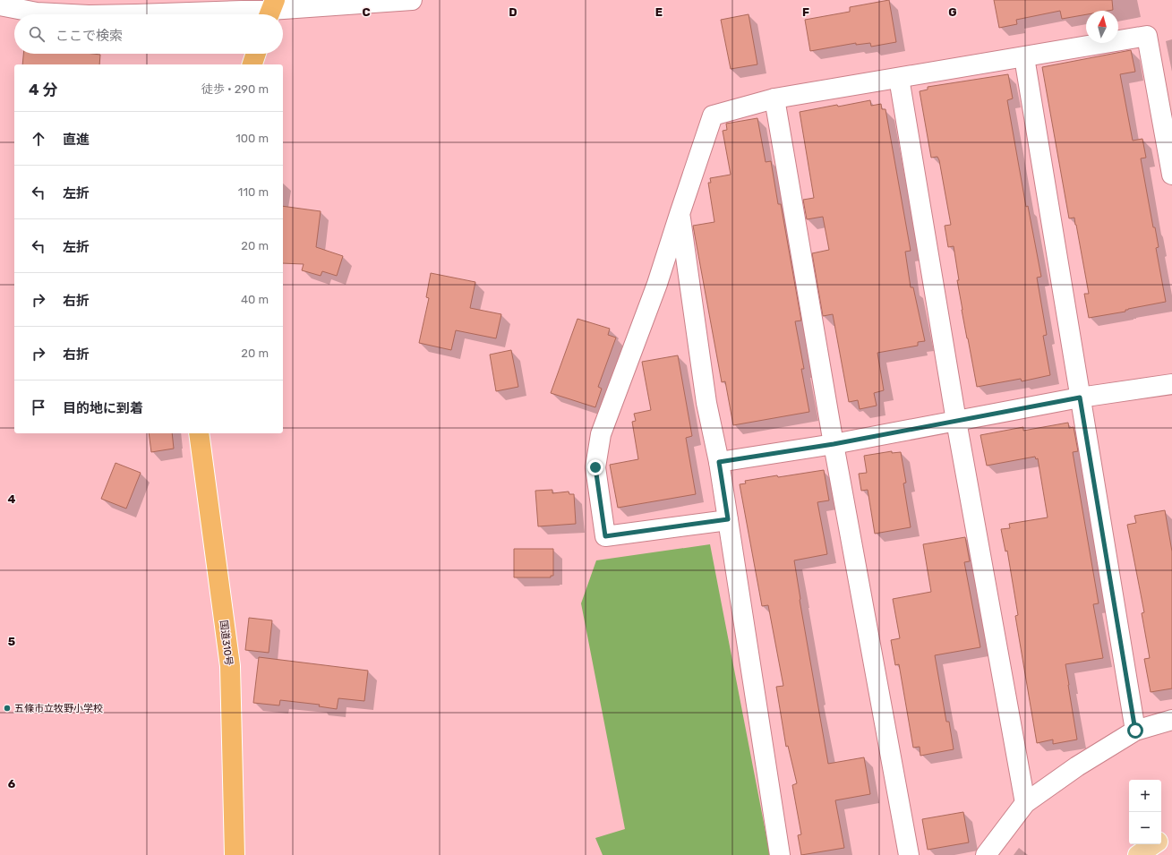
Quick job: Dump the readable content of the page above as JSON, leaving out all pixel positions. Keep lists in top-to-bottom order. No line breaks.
{"streets":{"highway":["国道310号"]},"places":["五條市立牧野小学校"],"north":"top","page":{"search":"ここで検索","heading":["4 分","徒歩 · 290 m"],"list":[["直進","100 m"],["左折","110 m"],["左折","20 m"],["右折","40 m"],["右折","20 m"],"目的地に到着"],"map_buttons":["+","−"]},"grid":{"columns":["C","D","E","F","G"],"rows":["4","5","6"]}}
